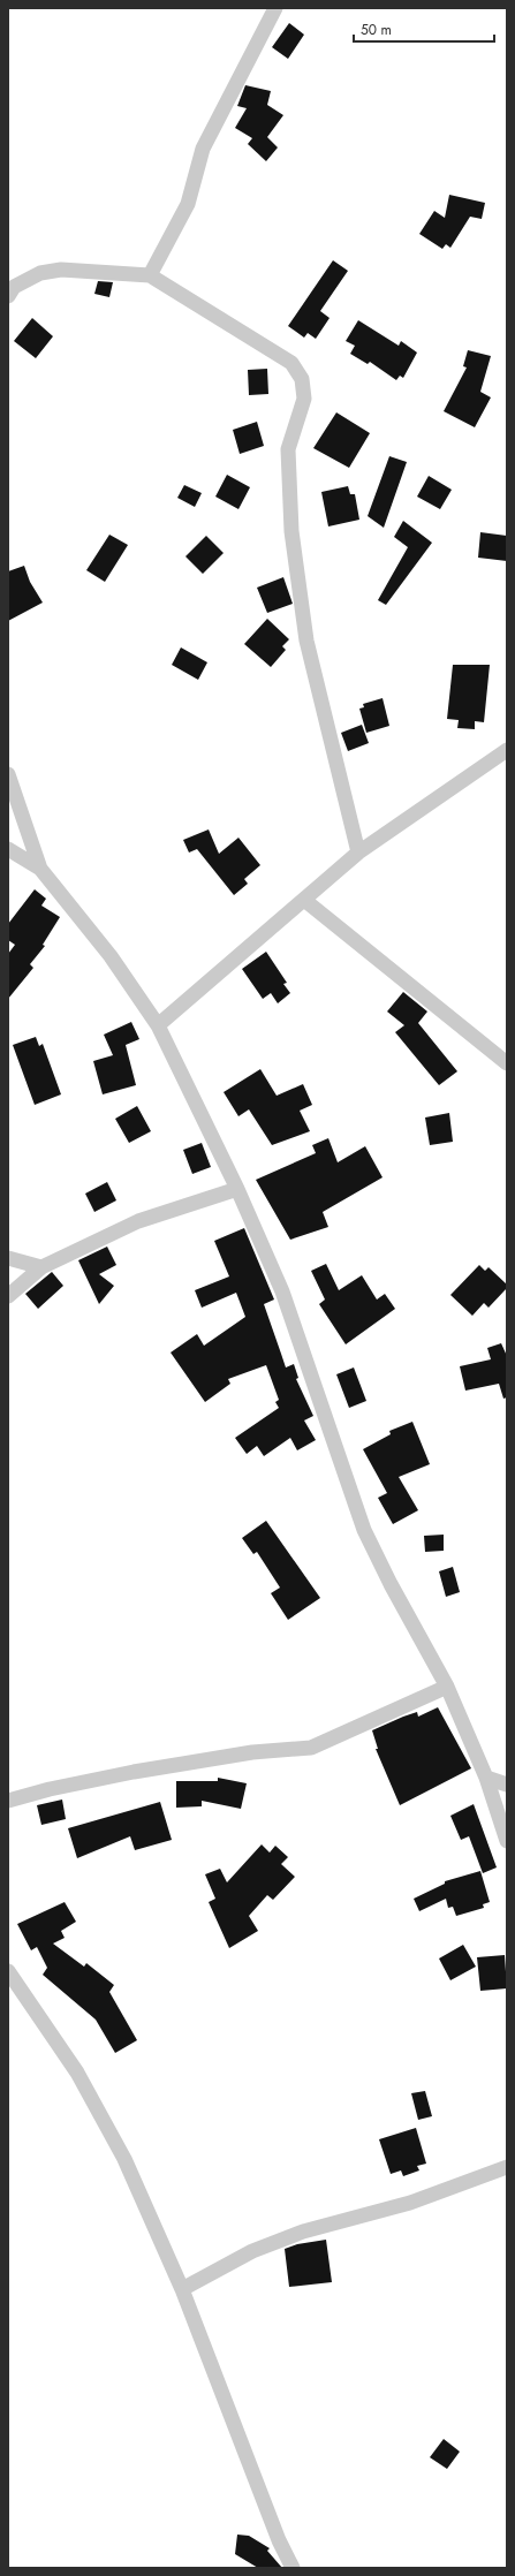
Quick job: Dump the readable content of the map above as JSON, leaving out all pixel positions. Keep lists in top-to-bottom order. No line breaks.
{"scale_bar":"50 m"}
